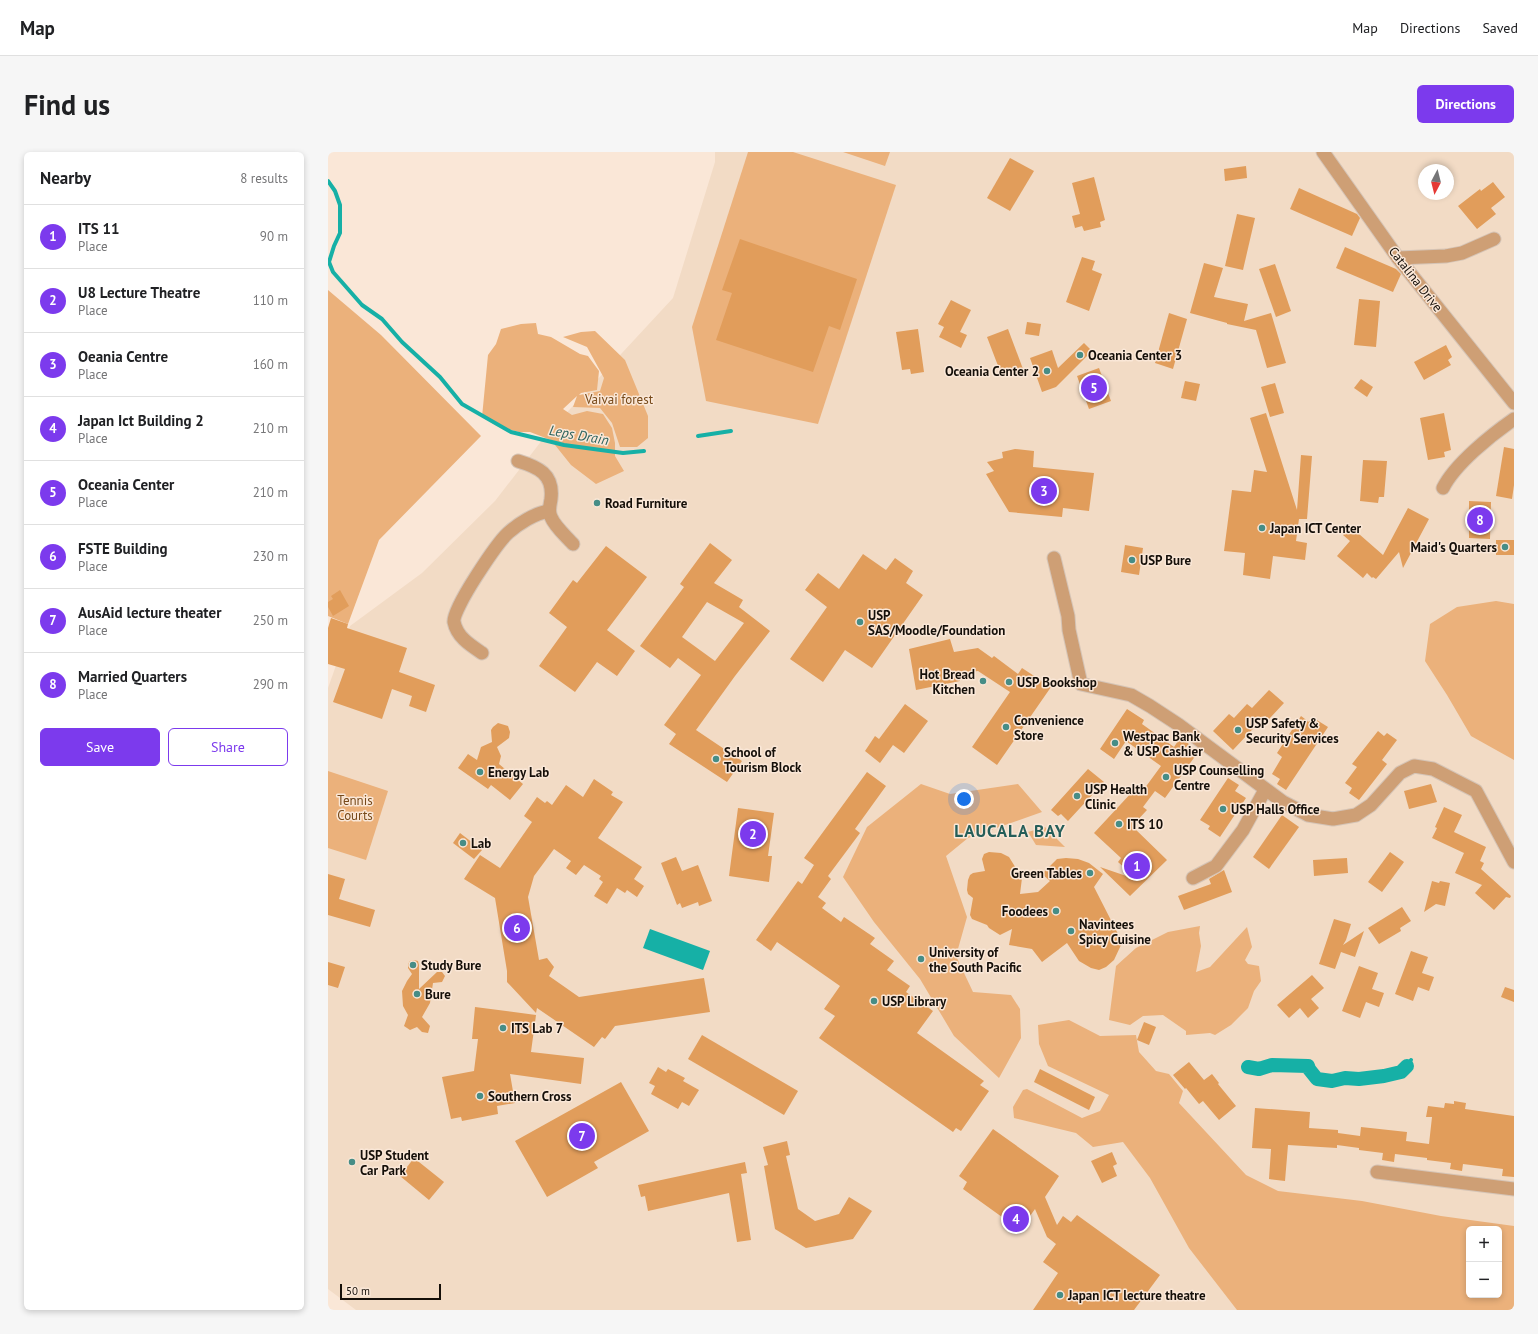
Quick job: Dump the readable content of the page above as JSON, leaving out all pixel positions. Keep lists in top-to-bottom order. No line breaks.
{"streets":{"street":["Catalina Drive"]},"districts":["LAUCALA BAY"],"water":["Leps Drain"],"parks":["Vaivai forest","Tennis Courts"],"places":["Oceania Center 3","Oceania Center 2","Road Furniture","Japan ICT Center","Maid's Quarters","USP Bure","USP SAS/Moodle/Foundation","Hot Bread Kitchen","USP Bookshop","Convenience Store","USP Safety & Security Services","Westpac Bank & USP Cashier","School of Tourism Block","Energy Lab","USP Counselling Centre","USP Health Clinic","USP Halls Office","ITS 10","Lab","Green Tables","Foodees","Navintees Spicy Cuisine","University of the South Pacific","Study Bure","Bure","USP Library","ITS Lab 7","Southern Cross","USP Student Car Park","Japan ICT lecture theatre"],"scale_bar":"50 m","north":"bottom","page":{"header":"Map","nav":["Map","Directions","Saved"],"buttons":["Directions",["Save","Share"]],"title":"Find us","heading":["Nearby","8 results"],"list":[{"mark":"1","name":"ITS 11","note":"Place","value":"90 m"},{"mark":"2","name":"U8 Lecture Theatre","note":"Place","value":"110 m"},{"mark":"3","name":"Oeania Centre","note":"Place","value":"160 m"},{"mark":"4","name":"Japan Ict Building 2","note":"Place","value":"210 m"},{"mark":"5","name":"Oceania Center","note":"Place","value":"210 m"},{"mark":"6","name":"FSTE Building","note":"Place","value":"230 m"},{"mark":"7","name":"AusAid lecture theater","note":"Place","value":"250 m"},{"mark":"8","name":"Married Quarters","note":"Place","value":"290 m"}],"pins":["5","3","8","2","1","6","7","4"],"map_buttons":["+","−"],"scale":"50 m"}}
